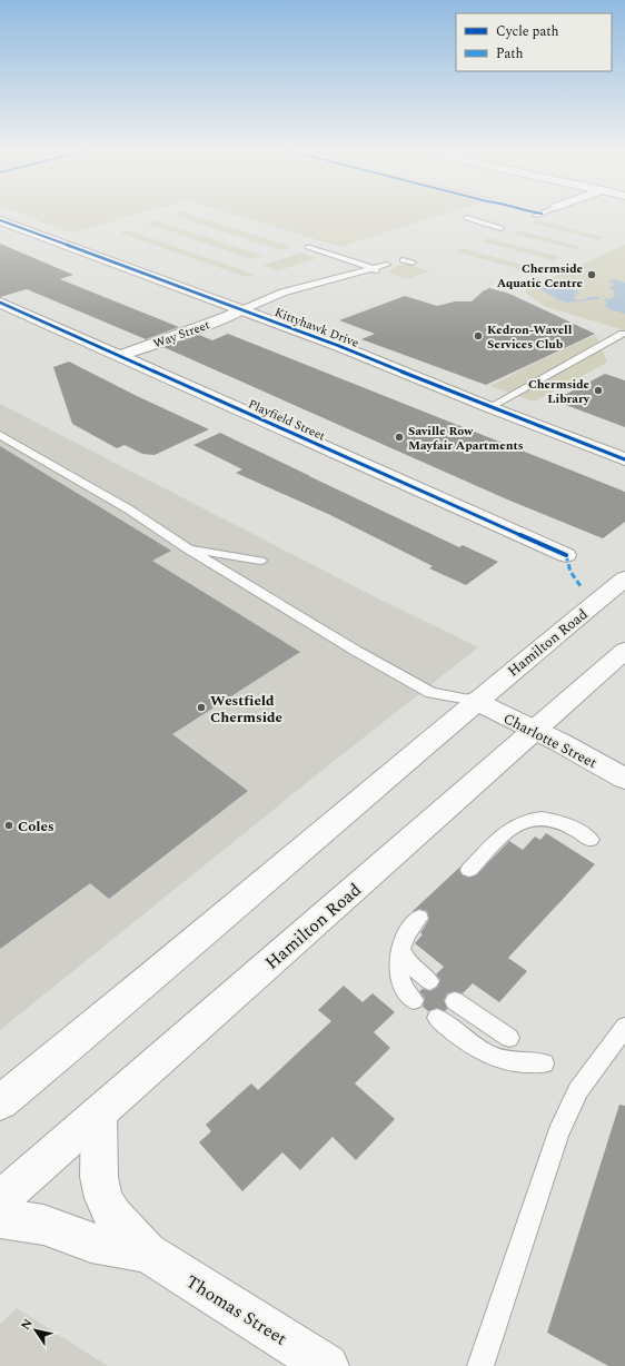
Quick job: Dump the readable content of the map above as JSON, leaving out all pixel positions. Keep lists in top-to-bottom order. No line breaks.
{"streets":{"street":["Kittyhawk Drive","Way Street","Playfield Street","Hamilton Road","Charlotte Street","Thomas Street"]},"crossings":[["Kittyhawk Drive","Way Street"],["Way Street","Playfield Street"],["Hamilton Road","Charlotte Street"],["Hamilton Road","Thomas Street"]],"places":["Chermside Aquatic Centre","Kedron-Wavell Services Club","Chermside Library","Saville Row Mayfair Apartments","Westfield Chermside","Coles"],"legend":["Cycle path","Path"],"north":"top left"}
